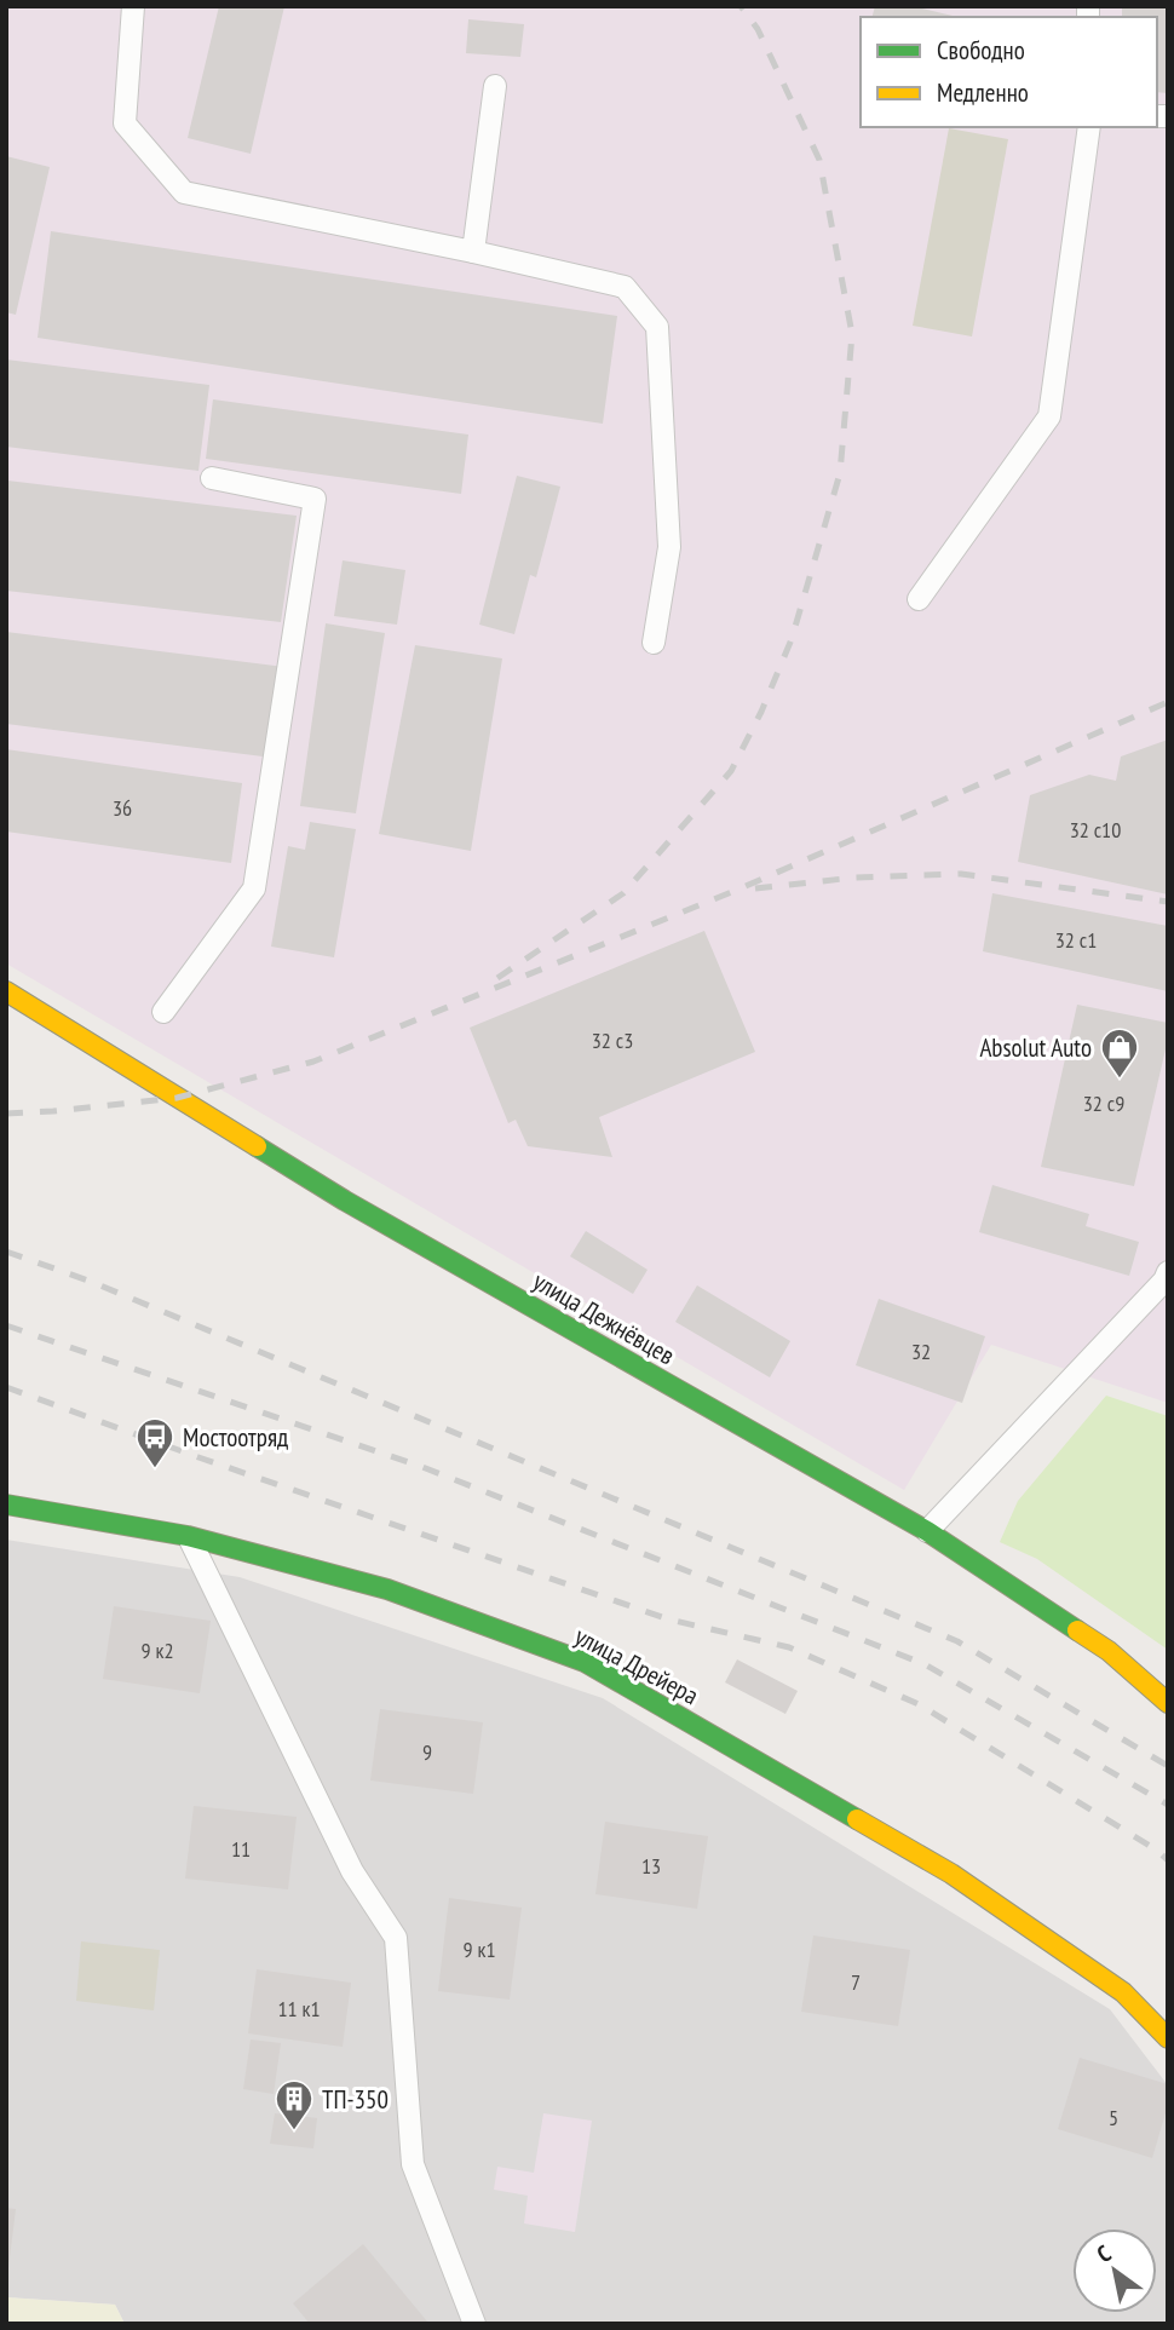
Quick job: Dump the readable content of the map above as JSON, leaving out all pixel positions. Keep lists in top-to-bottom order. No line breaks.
{"streets":{"street":["улица Дежнёвцев","улица Дрейера"]},"places":{"shop":["Absolut Auto"],"bus stop":["Мостоотряд"],"building":["ТП-350"]},"house_numbers":["36","32 с10","32 с1","32 с3","32 с9","32","9 к2","9","11","13","9 к1","7","11 к1","5"],"legend":["Свободно","Медленно"],"north":"top left"}
